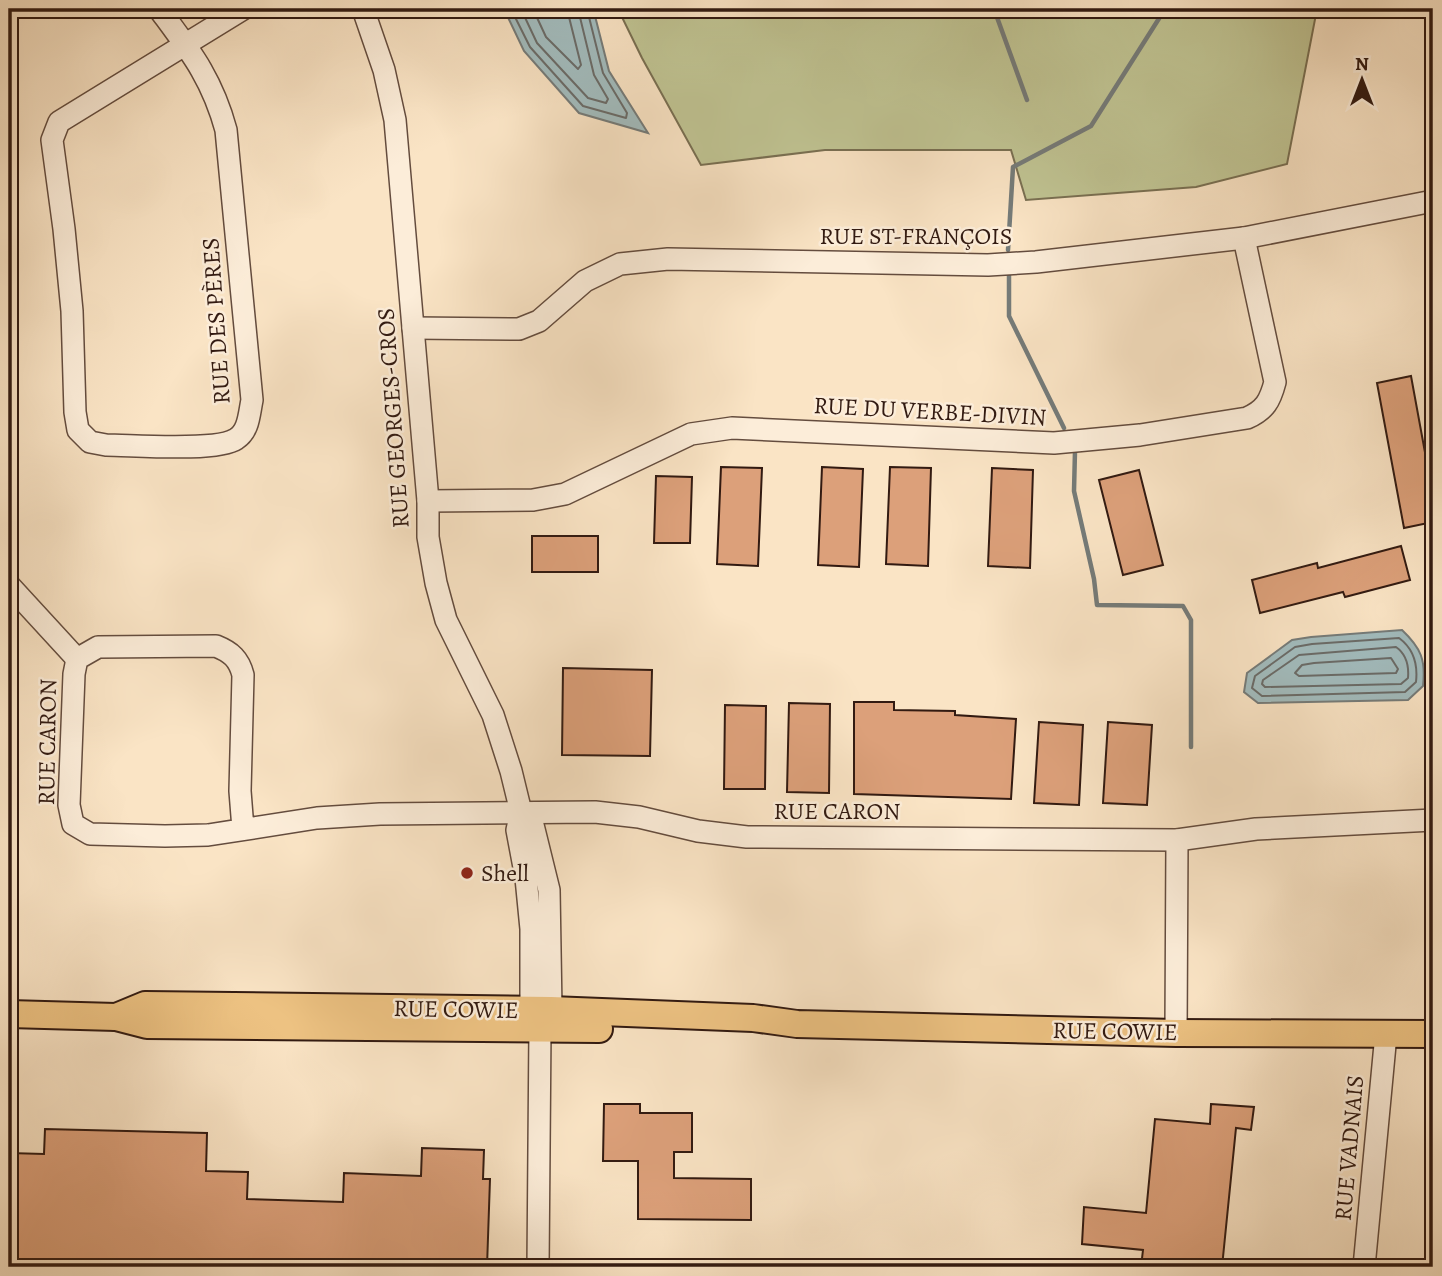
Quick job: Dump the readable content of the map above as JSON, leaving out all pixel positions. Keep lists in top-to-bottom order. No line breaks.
{"streets":{"main road":["RUE COWIE"],"street":["RUE ST-FRANÇOIS","RUE DES PÈRES","RUE DU VERBE-DIVIN","RUE GEORGES-CROS","RUE CARON","RUE VADNAIS"]},"crossings":[["RUE ST-FRANÇOIS","RUE DU VERBE-DIVIN"],["RUE ST-FRANÇOIS","RUE GEORGES-CROS"],["RUE DU VERBE-DIVIN","RUE GEORGES-CROS"],["RUE GEORGES-CROS","RUE CARON"],["RUE GEORGES-CROS","RUE COWIE"],["RUE COWIE","RUE VADNAIS"]],"places":["Shell"],"north":"top"}
